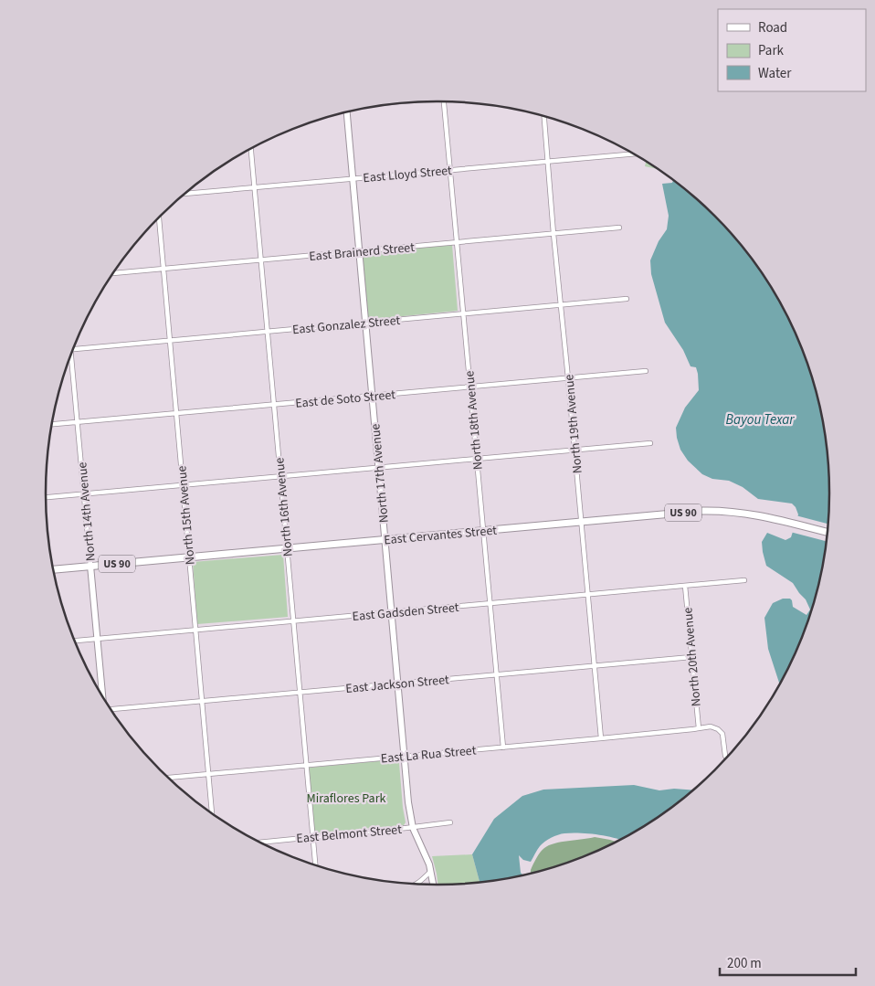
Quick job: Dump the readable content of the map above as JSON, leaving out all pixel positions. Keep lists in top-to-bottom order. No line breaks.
{"streets":{"main road":["US 90","East Cervantes Street"],"street":["East Lloyd Street","East Brainerd Street","East Gonzalez Street","East de Soto Street","North 18th Avenue","North 19th Avenue","North 17th Avenue","North 16th Avenue","North 14th Avenue","North 15th Avenue","East Gadsden Street","North 20th Avenue","East Jackson Street","East La Rua Street","East Belmont Street"]},"crossings":[["East Lloyd Street","North 18th Avenue"],["East Lloyd Street","North 19th Avenue"],["East Lloyd Street","North 17th Avenue"],["East Lloyd Street","North 16th Avenue"],["East Brainerd Street","North 18th Avenue"],["East Brainerd Street","North 19th Avenue"],["East Brainerd Street","North 17th Avenue"],["East Brainerd Street","North 16th Avenue"],["East Brainerd Street","North 15th Avenue"],["East Gonzalez Street","North 18th Avenue"],["East Gonzalez Street","North 19th Avenue"],["East Gonzalez Street","North 17th Avenue"],["East Gonzalez Street","North 16th Avenue"],["East Gonzalez Street","North 15th Avenue"],["East de Soto Street","North 18th Avenue"],["East de Soto Street","North 19th Avenue"],["East de Soto Street","North 17th Avenue"],["East de Soto Street","North 16th Avenue"],["East de Soto Street","North 14th Avenue"],["East de Soto Street","North 15th Avenue"],["North 18th Avenue","East Cervantes Street"],["North 18th Avenue","East Gadsden Street"],["North 18th Avenue","East Jackson Street"],["North 18th Avenue","East La Rua Street"],["North 19th Avenue","East Cervantes Street"],["North 19th Avenue","East Gadsden Street"],["North 19th Avenue","East Jackson Street"],["North 19th Avenue","East La Rua Street"],["North 17th Avenue","East Cervantes Street"],["North 17th Avenue","East Gadsden Street"],["North 17th Avenue","East Jackson Street"],["North 17th Avenue","East La Rua Street"],["North 17th Avenue","East Belmont Street"],["North 16th Avenue","East Cervantes Street"],["North 16th Avenue","East Gadsden Street"],["North 16th Avenue","East Jackson Street"],["North 16th Avenue","East La Rua Street"],["North 16th Avenue","East Belmont Street"],["North 14th Avenue","East Cervantes Street"],["North 14th Avenue","East Gadsden Street"],["North 15th Avenue","East Cervantes Street"],["North 15th Avenue","East Gadsden Street"],["North 15th Avenue","East Jackson Street"],["North 15th Avenue","East La Rua Street"],["East Gadsden Street","North 20th Avenue"],["North 20th Avenue","East Jackson Street"],["North 20th Avenue","East La Rua Street"]],"water":["Bayou Texar"],"parks":["Miraflores Park"],"legend":["Road","Park","Water"],"scale_bar":"200 m"}
